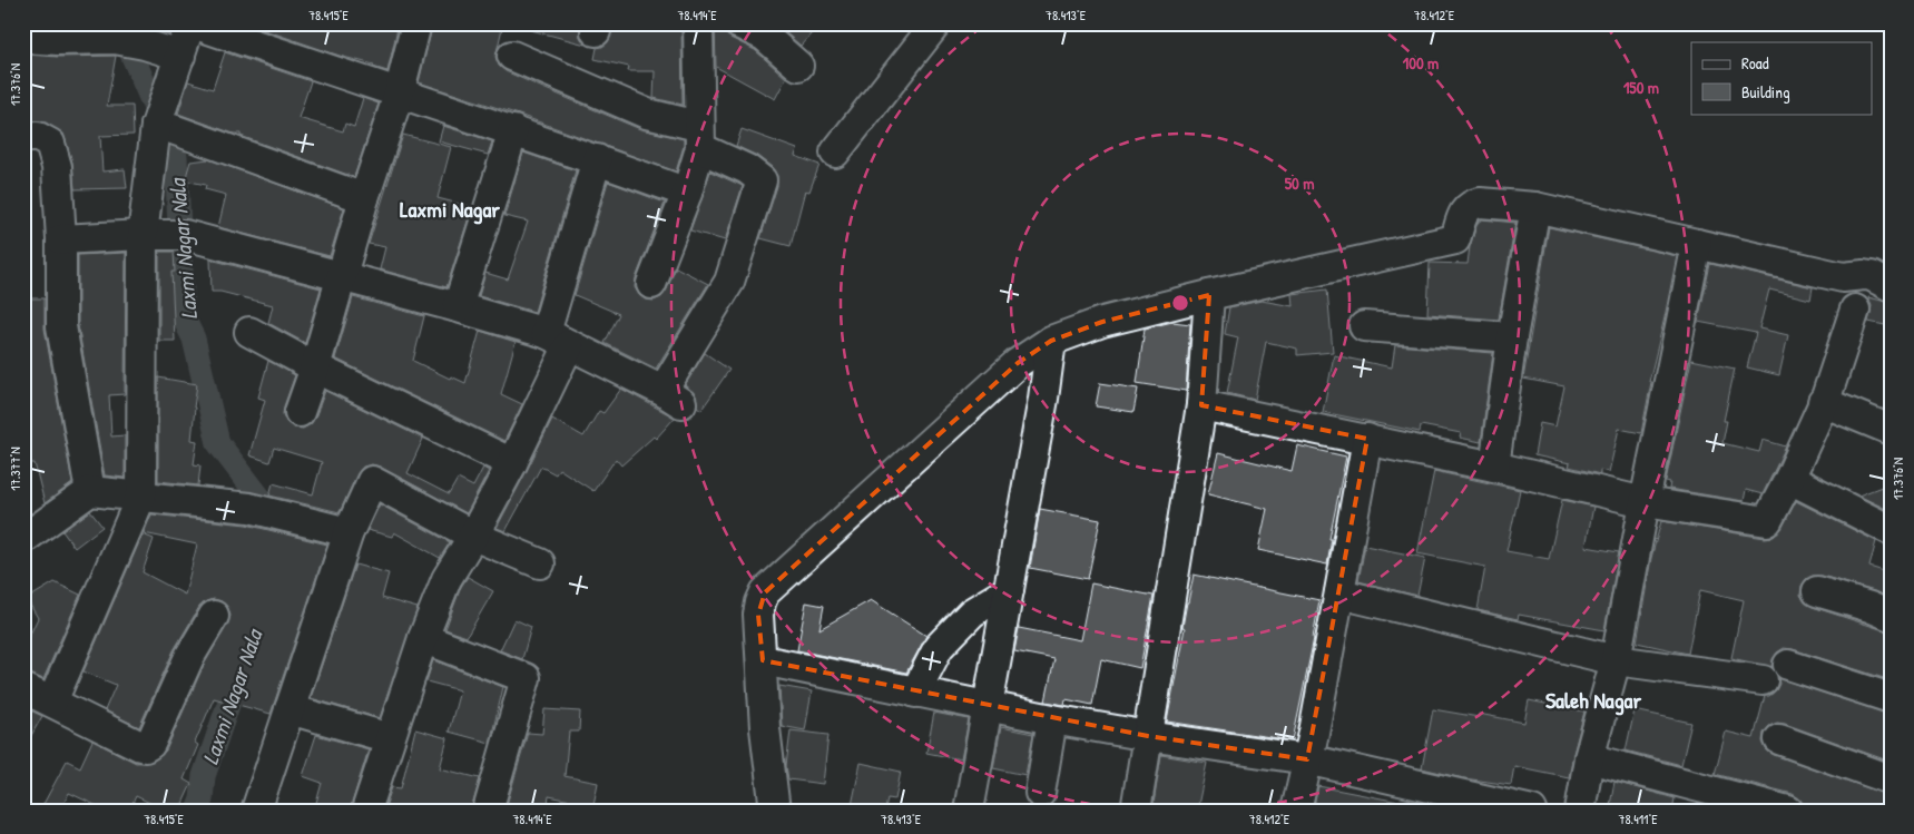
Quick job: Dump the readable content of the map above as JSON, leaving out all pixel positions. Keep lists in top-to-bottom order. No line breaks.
{"districts":["Laxmi Nagar","Saleh Nagar"],"water":["Laxmi Nagar Nala"],"legend":["Road","Building"],"coordinates":["78.415°E","78.414°E","78.413°E","78.412°E","17.376°N","17.377°N","78.411°E"],"rings":["100 m","150 m","50 m"]}
